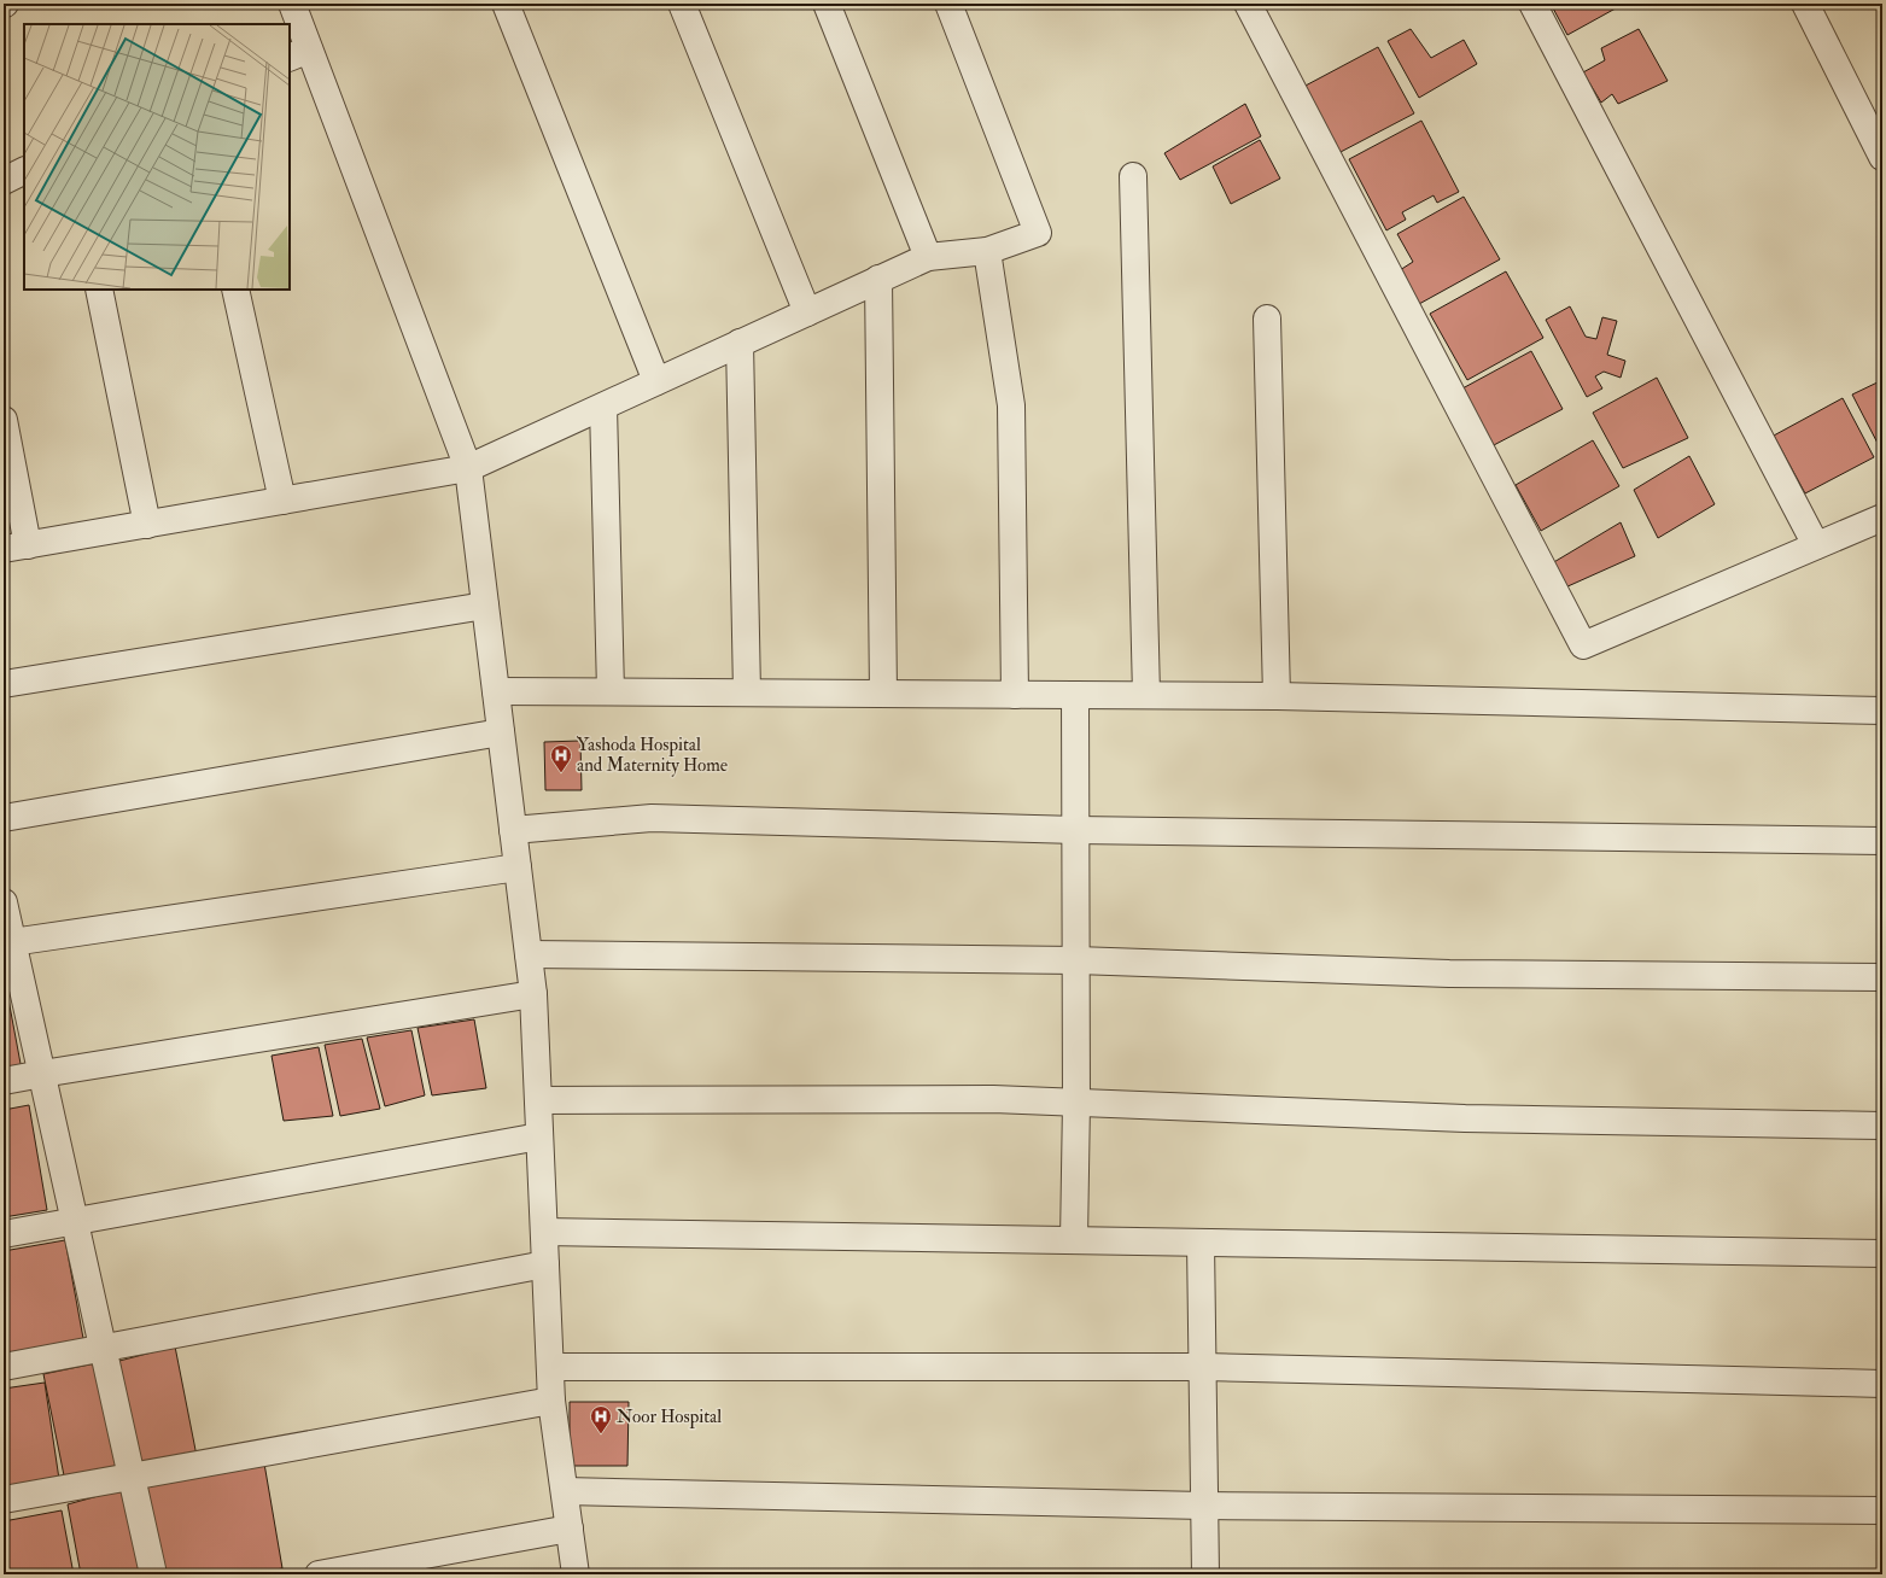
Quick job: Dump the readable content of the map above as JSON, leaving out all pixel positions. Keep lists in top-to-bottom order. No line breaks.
{"places":{"hospital":["Yashoda Hospital and Maternity Home","Noor Hospital"]}}
